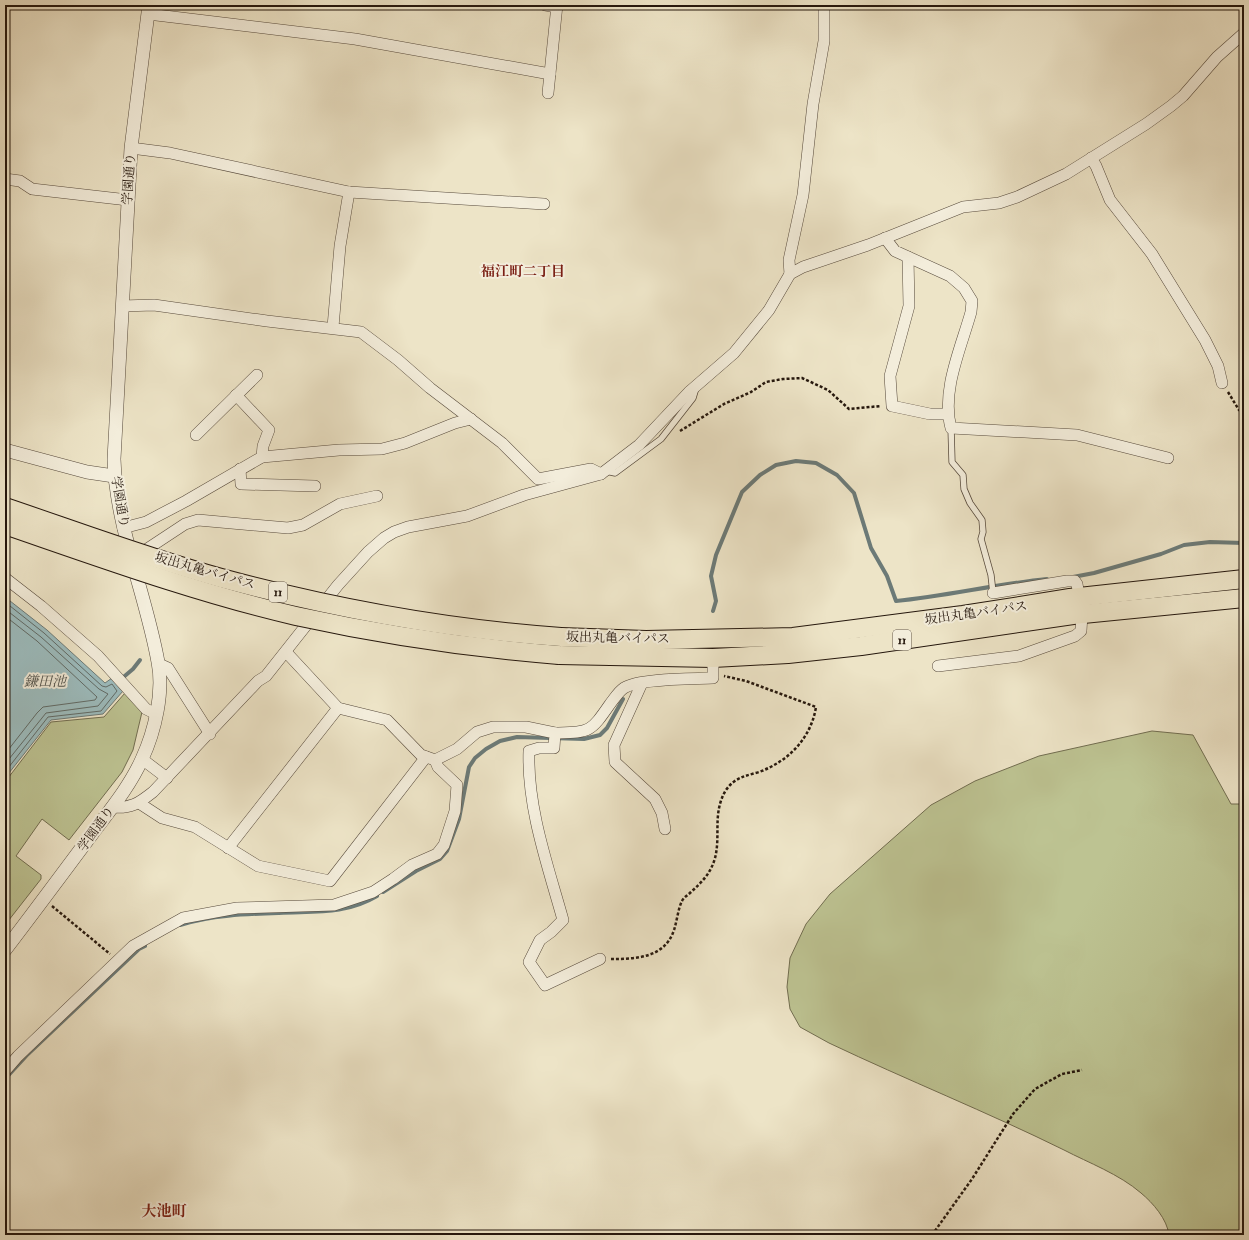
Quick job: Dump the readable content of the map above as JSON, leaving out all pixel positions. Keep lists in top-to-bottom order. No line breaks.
{"streets":{"highway":["坂出丸亀バイパス","11"],"street":["学園通り"]},"districts":["福江町二丁目","大池町"],"water":["鎌田池"]}
